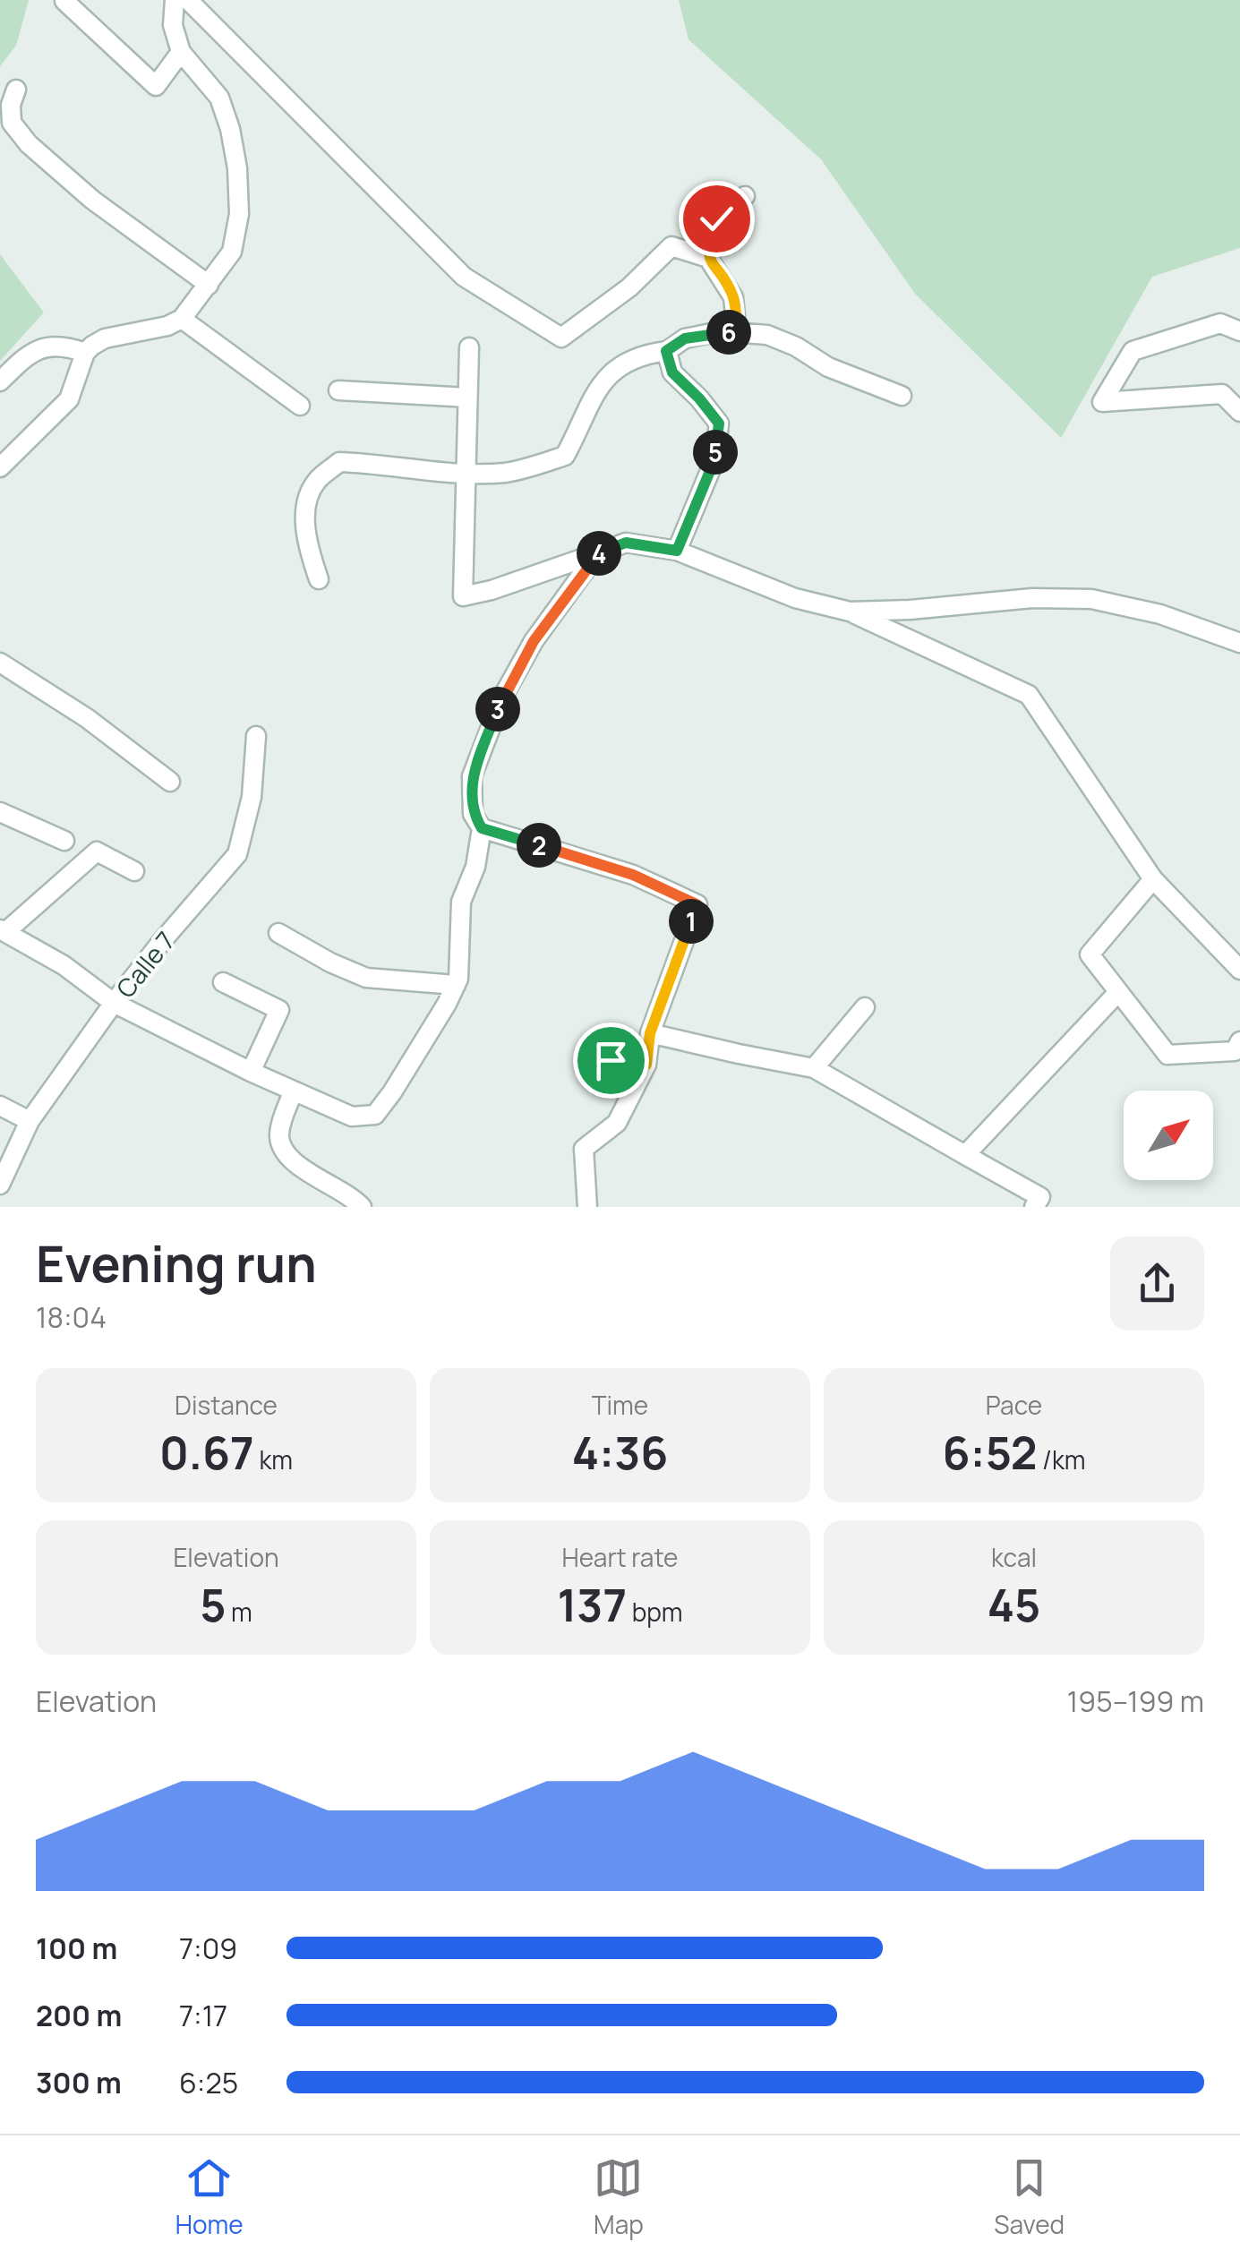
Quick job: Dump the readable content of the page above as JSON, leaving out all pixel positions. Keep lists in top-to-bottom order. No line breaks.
{"streets":{"street":["Calle 7"]},"north":"top right","page":{"pins":["6","5","4","3","2","1"],"heading":["Evening run","18:04"],"stats":[["Distance","0.67 km"],["Time","4:36"],["Pace","6:52 /km"],["Elevation","5 m"],["Heart rate","137 bpm"],["kcal","45"]],"chart":["Elevation","195–199 m"],"list":[{"name":"100 m","note":"7:09"},{"name":"200 m","note":"7:17"},{"name":"300 m","note":"6:25"}],"tabs":["Home","Map","Saved"]}}
